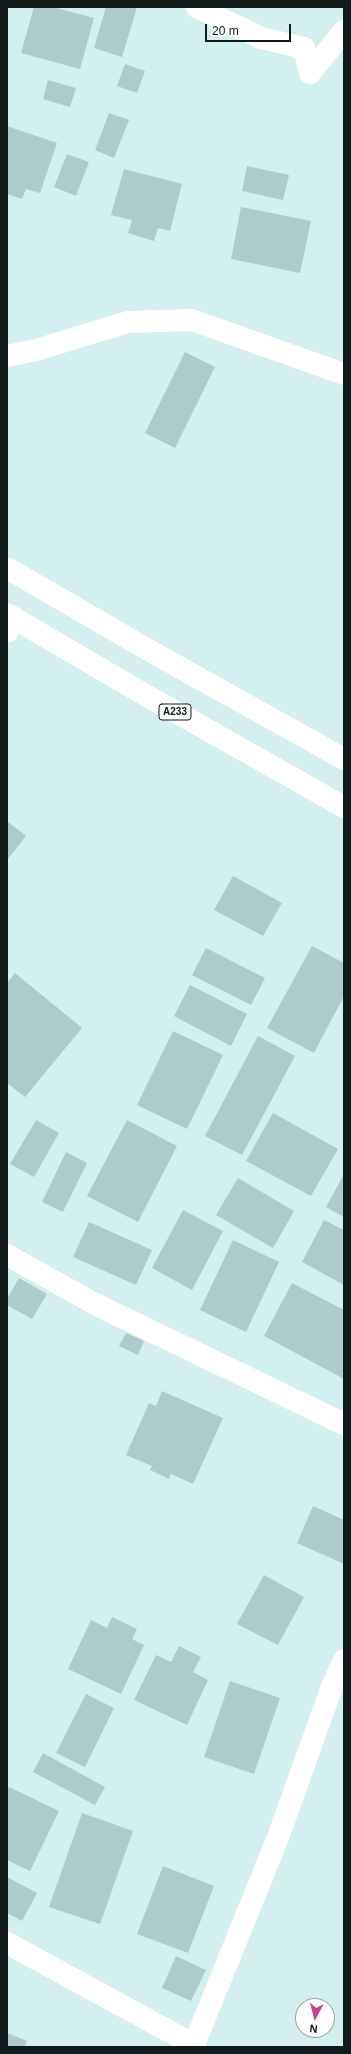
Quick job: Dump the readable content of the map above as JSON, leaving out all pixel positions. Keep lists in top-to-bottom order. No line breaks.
{"streets":{"main road":["A233"]},"scale_bar":"20 m","north":"bottom"}
